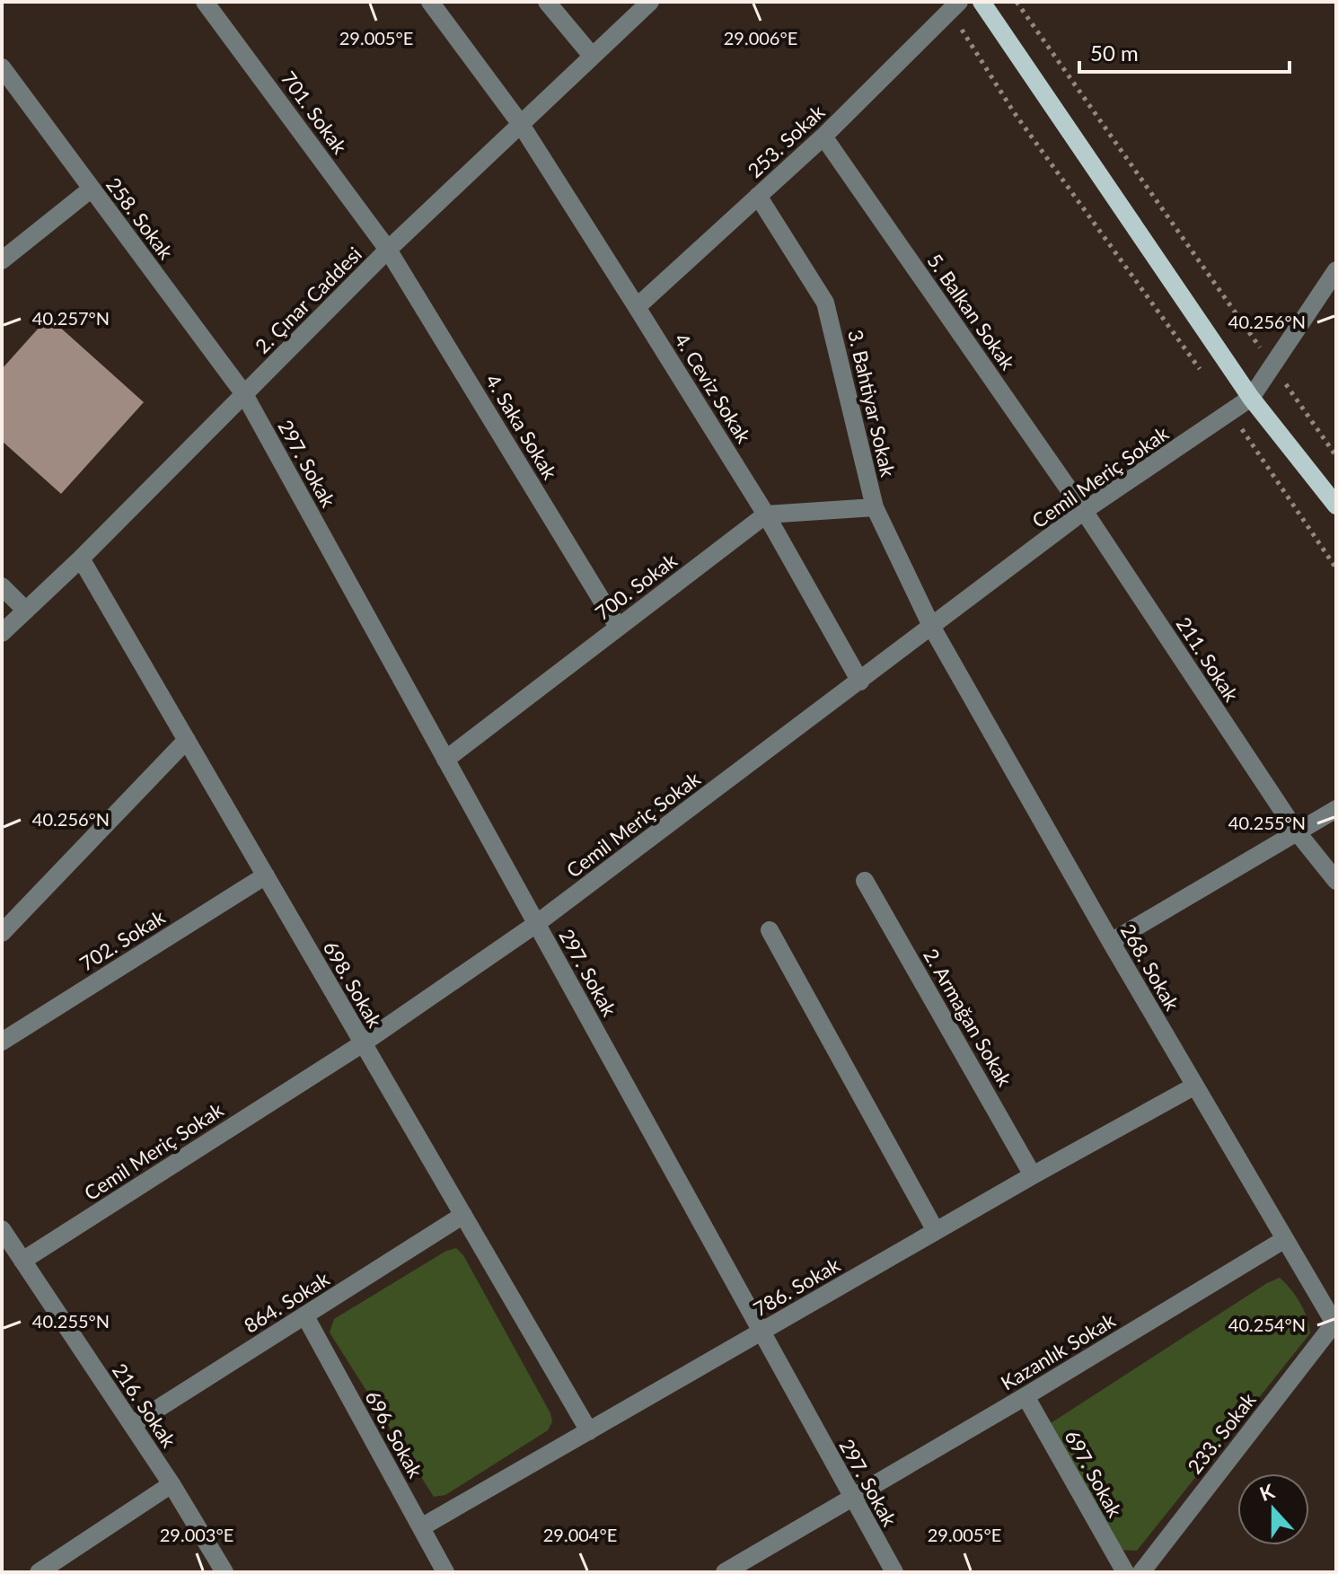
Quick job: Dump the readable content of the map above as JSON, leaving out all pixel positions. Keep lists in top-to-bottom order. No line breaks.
{"streets":{"street":["701. Sokak","253. Sokak","258. Sokak","2. Çınar Caddesi","5. Balkan Sokak","4. Ceviz Sokak","3. Bahtiyar Sokak","4. Saka Sokak","297. Sokak","Cemil Meriç Sokak","700. Sokak","211. Sokak","702. Sokak","268. Sokak","698. Sokak","2. Armağan Sokak","786. Sokak","864. Sokak","Kazanlık Sokak","216. Sokak","233. Sokak","696. Sokak","697. Sokak"]},"crossings":[["701. Sokak","2. Çınar Caddesi"],["701. Sokak","4. Saka Sokak"],["253. Sokak","5. Balkan Sokak"],["253. Sokak","4. Ceviz Sokak"],["253. Sokak","3. Bahtiyar Sokak"],["258. Sokak","2. Çınar Caddesi"],["258. Sokak","297. Sokak"],["2. Çınar Caddesi","4. Ceviz Sokak"],["2. Çınar Caddesi","4. Saka Sokak"],["2. Çınar Caddesi","297. Sokak"],["2. Çınar Caddesi","698. Sokak"],["5. Balkan Sokak","Cemil Meriç Sokak"],["5. Balkan Sokak","211. Sokak"],["4. Ceviz Sokak","Cemil Meriç Sokak"],["4. Ceviz Sokak","700. Sokak"],["3. Bahtiyar Sokak","Cemil Meriç Sokak"],["3. Bahtiyar Sokak","268. Sokak"],["4. Saka Sokak","700. Sokak"],["297. Sokak","Cemil Meriç Sokak"],["297. Sokak","700. Sokak"],["297. Sokak","786. Sokak"],["297. Sokak","Kazanlık Sokak"],["Cemil Meriç Sokak","211. Sokak"],["Cemil Meriç Sokak","268. Sokak"],["Cemil Meriç Sokak","698. Sokak"],["Cemil Meriç Sokak","216. Sokak"],["702. Sokak","698. Sokak"],["268. Sokak","786. Sokak"],["268. Sokak","Kazanlık Sokak"],["268. Sokak","233. Sokak"],["698. Sokak","786. Sokak"],["698. Sokak","864. Sokak"],["2. Armağan Sokak","786. Sokak"],["786. Sokak","696. Sokak"],["864. Sokak","216. Sokak"],["864. Sokak","696. Sokak"],["Kazanlık Sokak","697. Sokak"]],"scale_bar":"50 m","north":"top","coordinates":["29.005°E","29.006°E","40.257°N","40.256°N","40.255°N","40.254°N","29.003°E","29.004°E"]}
